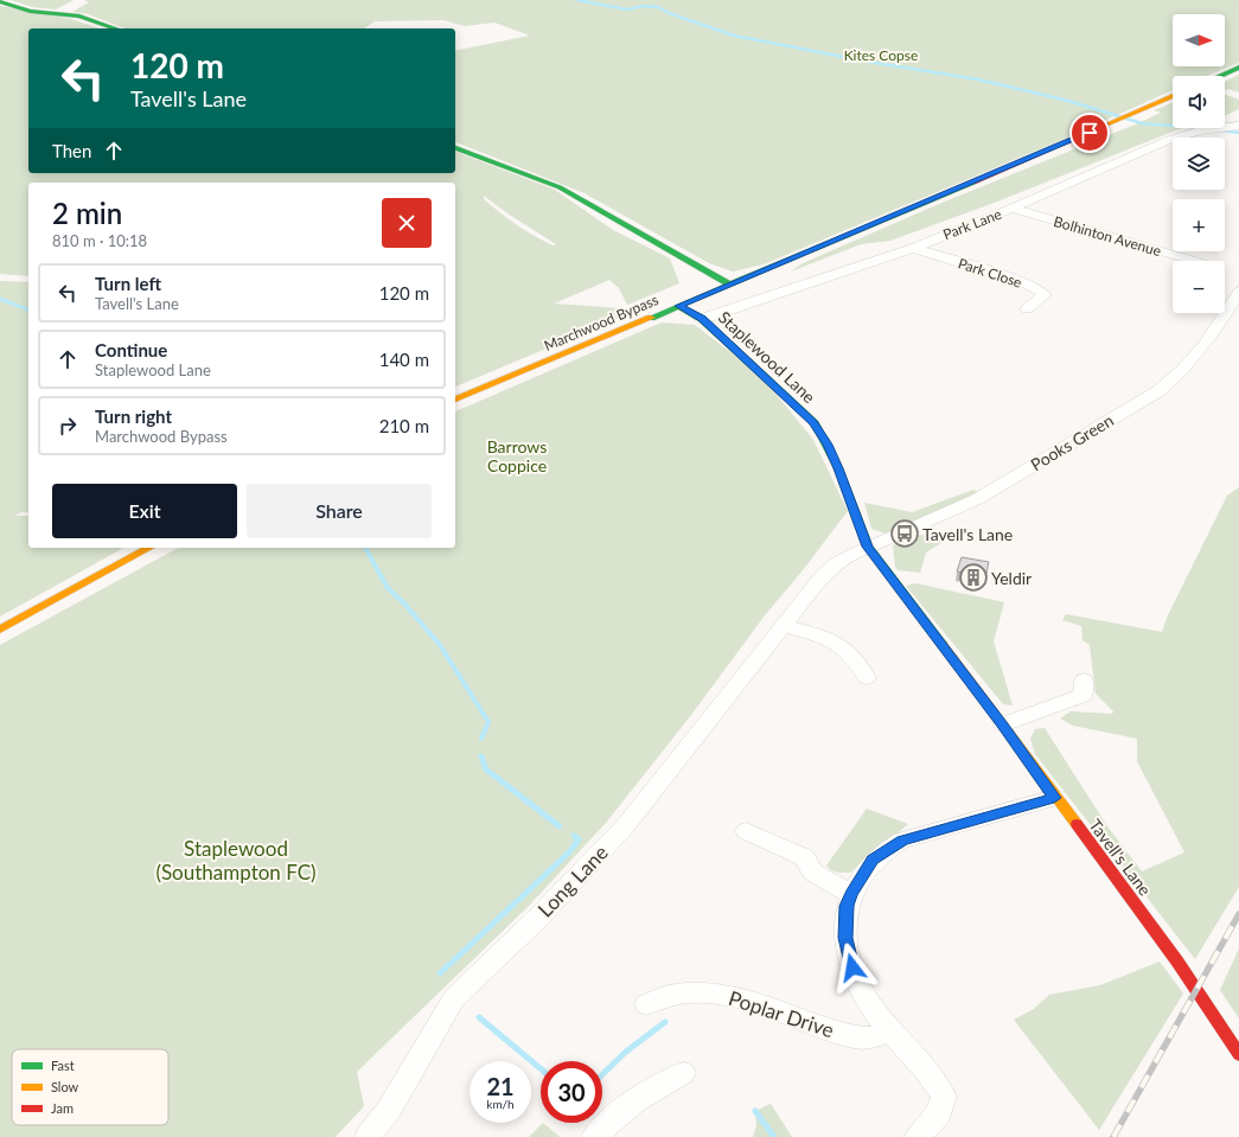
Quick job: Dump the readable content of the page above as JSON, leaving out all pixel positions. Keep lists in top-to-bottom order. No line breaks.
{"streets":{"street":["Park Lane","Bolhinton Avenue","Park Close","Marchwood Bypass","Staplewood Lane","Pooks Green","Tavell's Lane","Long Lane","Poplar Drive"]},"crossings":[["Park Lane","Bolhinton Avenue"],["Park Lane","Park Close"],["Park Lane","Staplewood Lane"],["Marchwood Bypass","Staplewood Lane"],["Staplewood Lane","Pooks Green"],["Staplewood Lane","Tavell's Lane"],["Staplewood Lane","Long Lane"],["Pooks Green","Tavell's Lane"],["Pooks Green","Long Lane"],["Tavell's Lane","Long Lane"]],"parks":["Kites Copse","Barrows Coppice","Staplewood (Southampton FC)"],"places":{"bus stop":["Tavell's Lane"],"building":["Yeldir"]},"legend":["Fast","Slow","Jam"],"north":"right","page":{"map_buttons":["+","−"],"turn":["120 m","Tavell's Lane"],"then":"Then","heading":["2 min","810 m · 10:18"],"list":[{"name":"Turn left","note":"Tavell's Lane","value":"120 m"},{"name":"Continue","note":"Staplewood Lane","value":"140 m"},{"name":"Turn right","note":"Marchwood Bypass","value":"210 m"}],"buttons":["Exit","Share"],"speed":"21 km/h","limit":"30"}}
